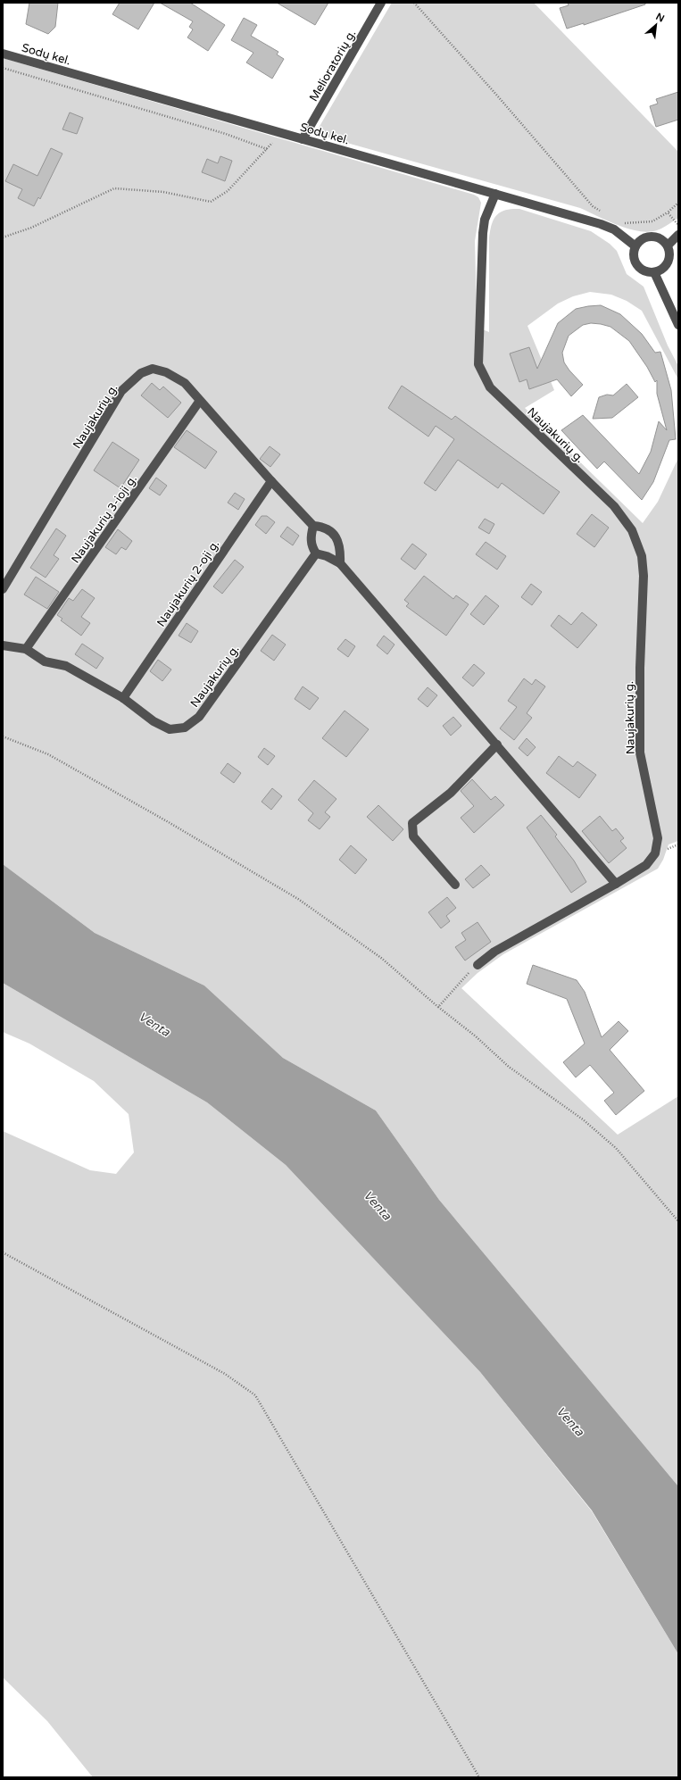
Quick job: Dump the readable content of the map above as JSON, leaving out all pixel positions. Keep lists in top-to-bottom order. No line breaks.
{"streets":{"street":["Sodų kel.","Melioratorių g.","Naujakurių g.","Naujakurių 3-ioji g.","Naujakurių 2-oji g."]},"crossings":[["Sodų kel.","Melioratorių g."],["Sodų kel.","Naujakurių g."],["Naujakurių g.","Naujakurių 3-ioji g."],["Naujakurių g.","Naujakurių 2-oji g."]],"water":["Venta"],"north":"top right"}
